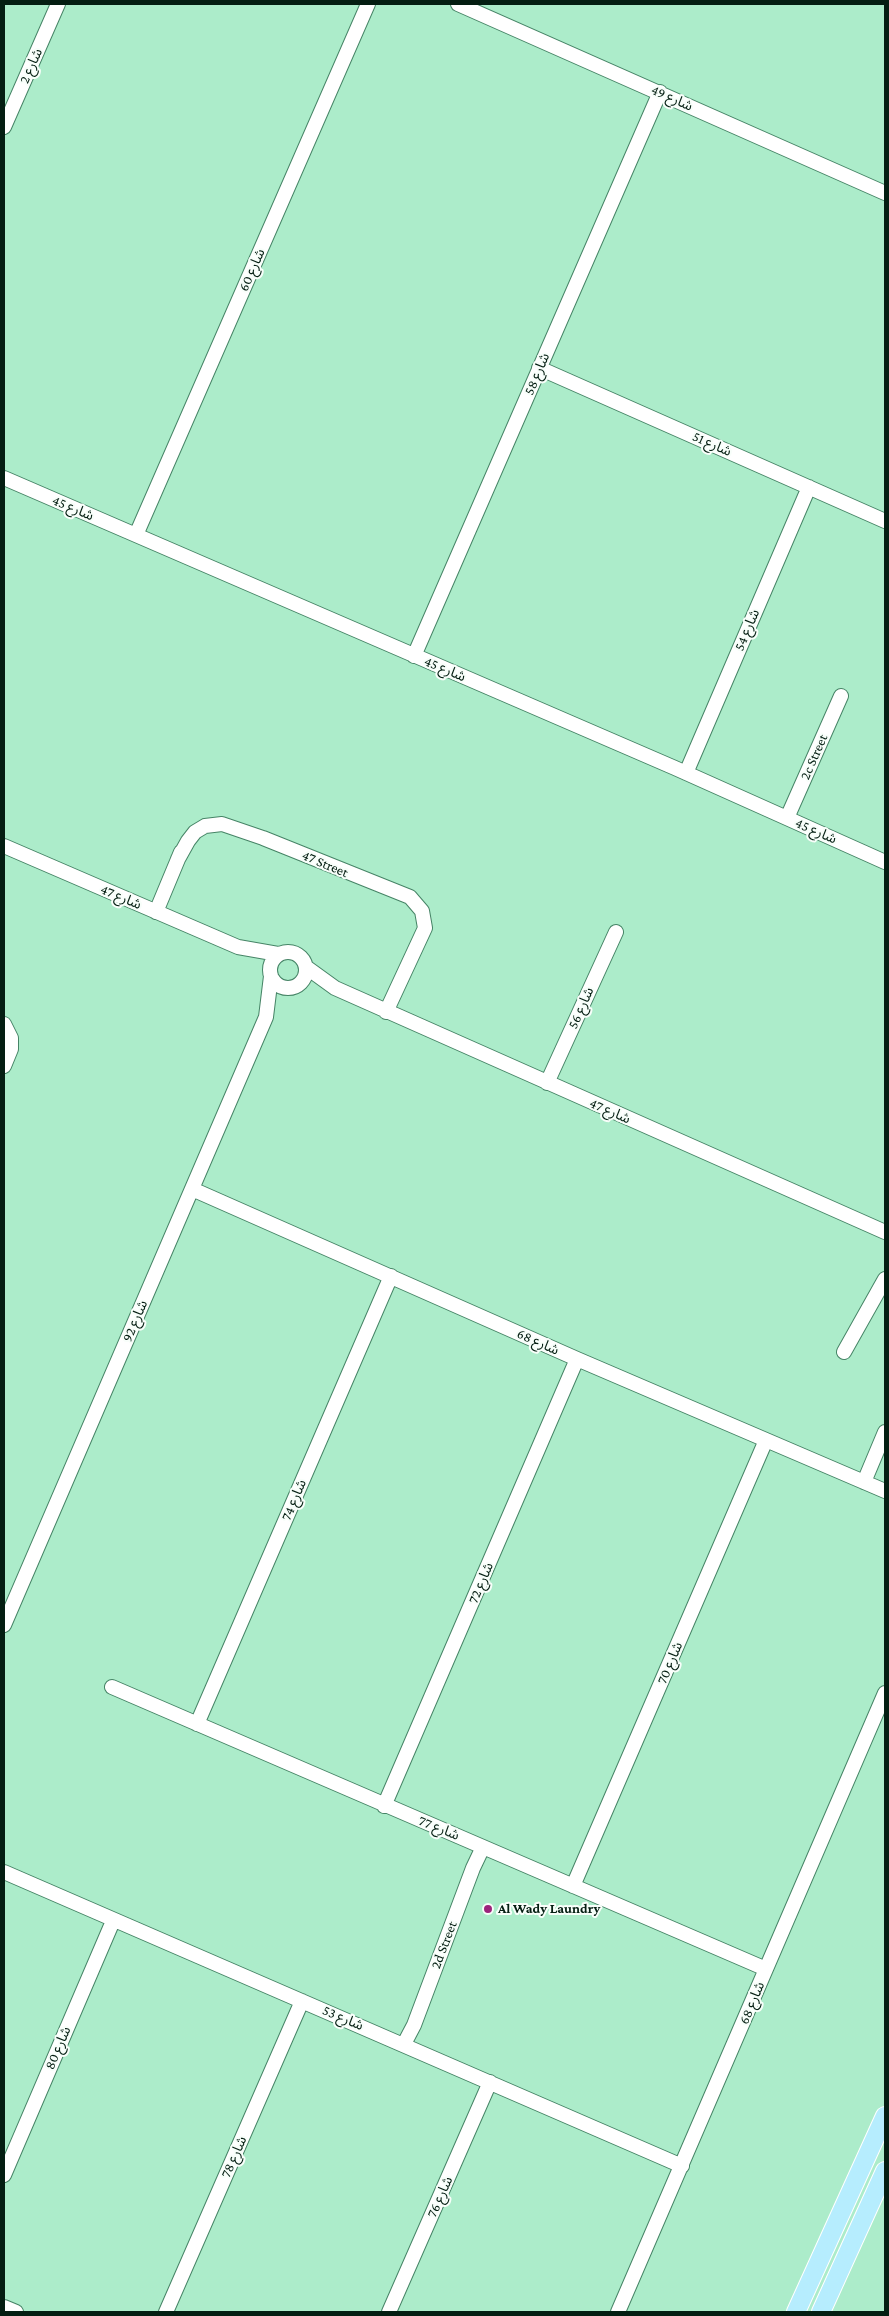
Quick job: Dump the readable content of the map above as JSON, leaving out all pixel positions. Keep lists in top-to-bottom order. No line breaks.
{"streets":{"street":["شارع 2","شارع 49","شارع 60","شارع 58","شارع 51","شارع 45","شارع 54","2c Street","47 Street","شارع 47","شارع 56","شارع 92","شارع 68","شارع 74","شارع 72","شارع 70","شارع 77","2d Street","شارع 53","شارع 80","شارع 78","شارع 76"]},"crossings":[["شارع 49","شارع 58"],["شارع 60","شارع 45"],["شارع 58","شارع 51"],["شارع 58","شارع 45"],["شارع 51","شارع 54"],["شارع 45","شارع 54"],["شارع 45","2c Street"],["47 Street","شارع 47"],["شارع 47","شارع 56"],["شارع 47","شارع 92"],["شارع 92","شارع 68"],["شارع 68","شارع 74"],["شارع 68","شارع 72"],["شارع 68","شارع 70"],["شارع 68","شارع 77"],["شارع 68","شارع 53"],["شارع 74","شارع 77"],["شارع 72","شارع 77"],["شارع 70","شارع 77"],["شارع 77","2d Street"],["2d Street","شارع 53"],["شارع 53","شارع 80"],["شارع 53","شارع 78"],["شارع 53","شارع 76"]],"places":["Al Wady Laundry"]}
